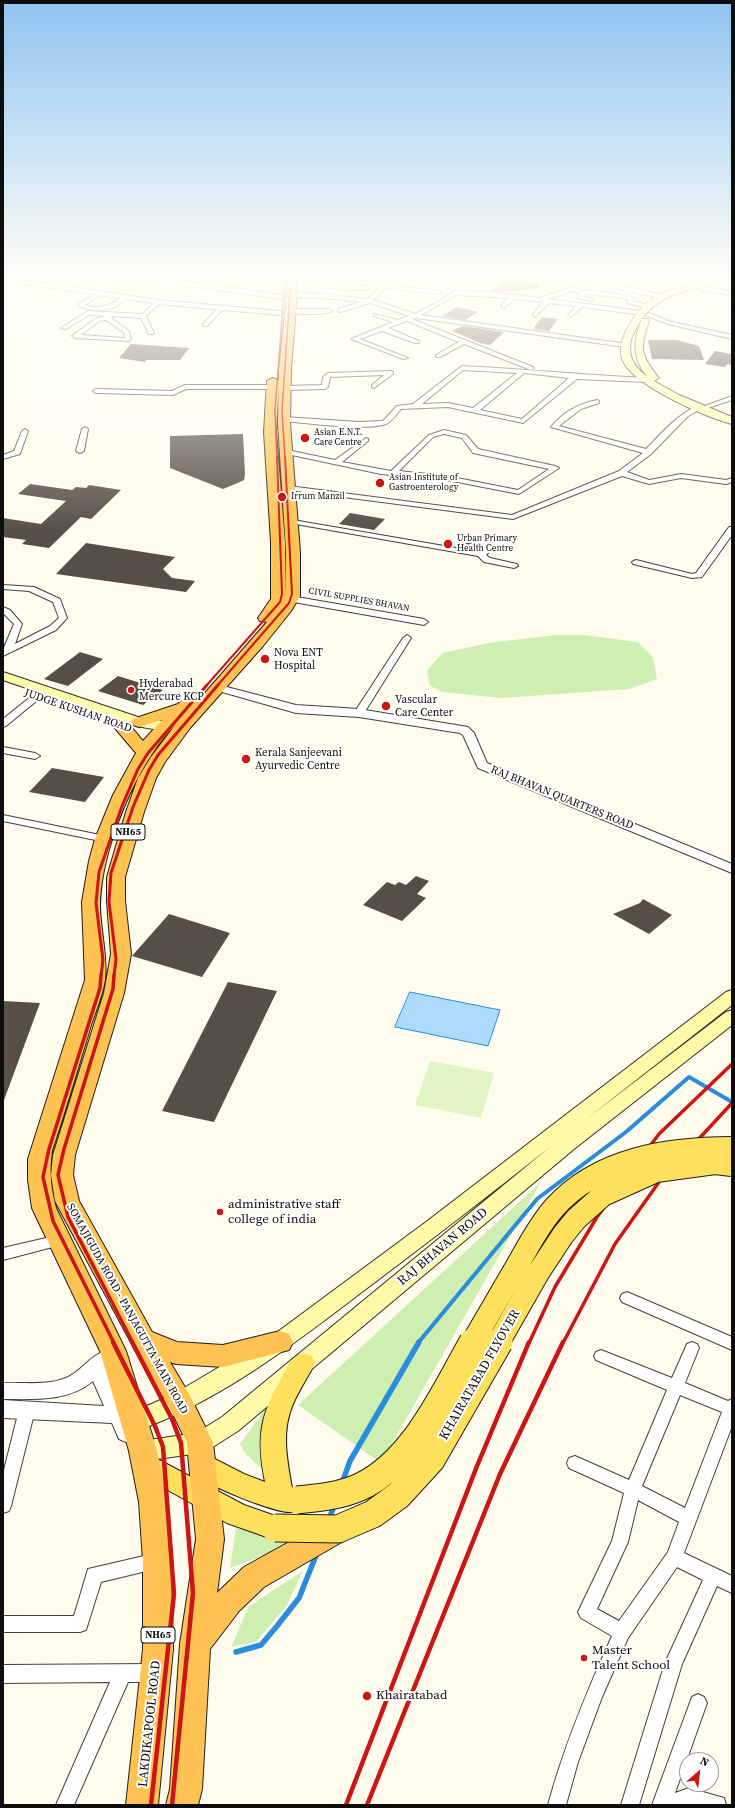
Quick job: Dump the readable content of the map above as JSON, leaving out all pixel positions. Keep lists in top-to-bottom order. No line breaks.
{"streets":{"highway":["NH65","SOMAJIGUDA ROAD - PANJAGUTTA MAIN ROAD","LAKDIKAPOOL ROAD"],"main road":["JUDGE KUSHAN ROAD","RAJ BHAVAN ROAD","KHAIRATABAD FLYOVER"],"street":["CIVIL SUPPLIES BHAVAN","RAJ BHAVAN QUARTERS ROAD"]},"crossings":[["CIVIL SUPPLIES BHAVAN","SOMAJIGUDA ROAD - PANJAGUTTA MAIN ROAD"],["JUDGE KUSHAN ROAD","SOMAJIGUDA ROAD - PANJAGUTTA MAIN ROAD"],["RAJ BHAVAN QUARTERS ROAD","SOMAJIGUDA ROAD - PANJAGUTTA MAIN ROAD"],["RAJ BHAVAN ROAD","SOMAJIGUDA ROAD - PANJAGUTTA MAIN ROAD"],["RAJ BHAVAN ROAD","KHAIRATABAD FLYOVER"],["RAJ BHAVAN ROAD","LAKDIKAPOOL ROAD"],["SOMAJIGUDA ROAD - PANJAGUTTA MAIN ROAD","KHAIRATABAD FLYOVER"],["SOMAJIGUDA ROAD - PANJAGUTTA MAIN ROAD","LAKDIKAPOOL ROAD"],["KHAIRATABAD FLYOVER","LAKDIKAPOOL ROAD"]],"places":["Asian E.N.T. Care Centre","Asian Institute of Gastroenterology","Irrum Manzil","Urban Primary Health Centre","Nova ENT Hospital","Hyderabad Mercure KCP","Vascular Care Center","Kerala Sanjeevani Ayurvedic Centre","administrative staff college of india","Master Talent School","Khairatabad"],"north":"top right"}
